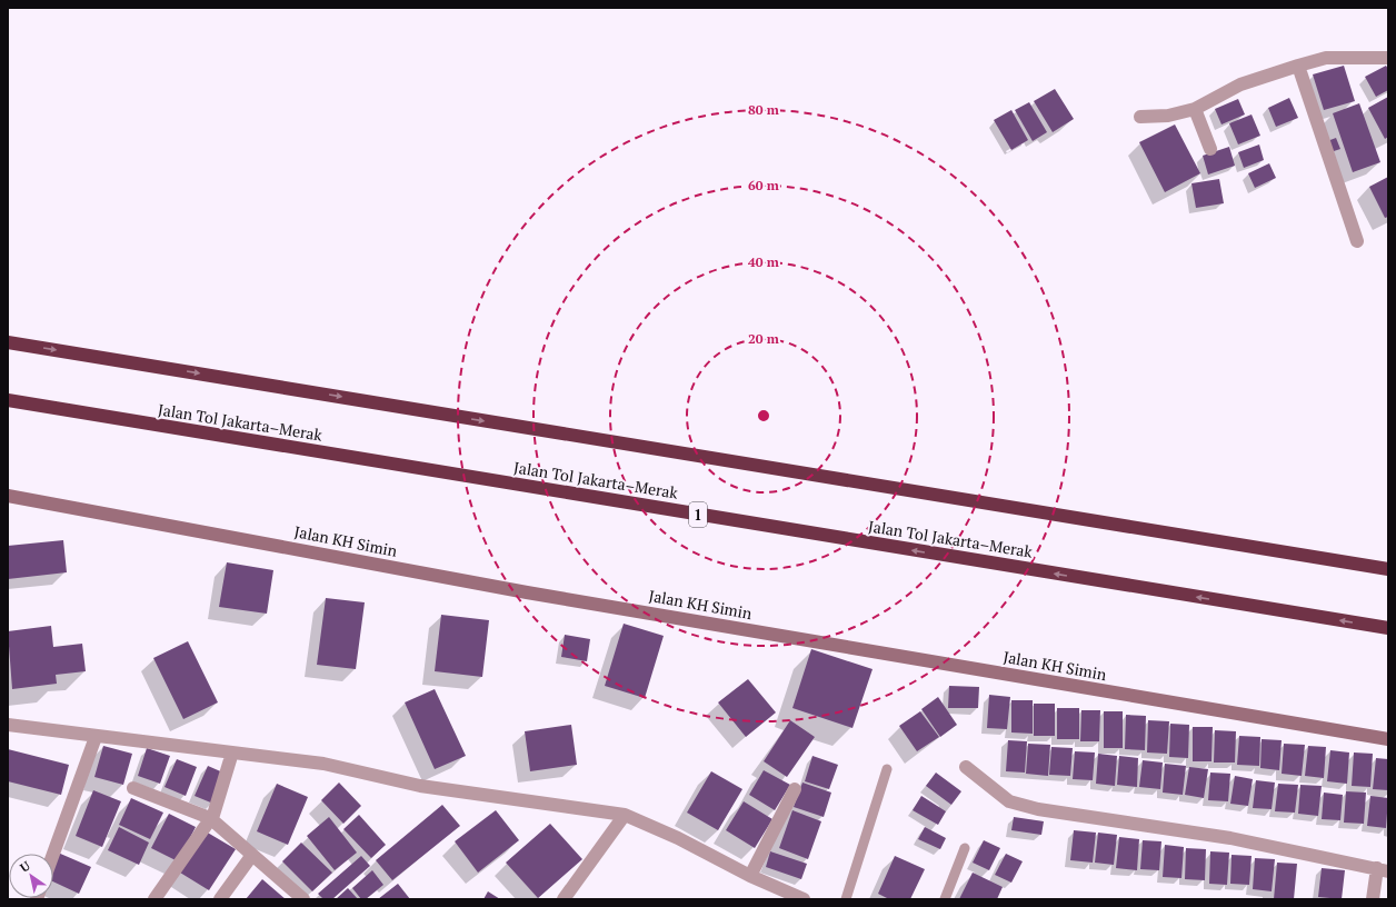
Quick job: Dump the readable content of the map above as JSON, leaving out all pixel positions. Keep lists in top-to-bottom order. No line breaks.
{"streets":{"highway":["Jalan Tol Jakarta–Merak","1"],"street":["Jalan KH Simin"]},"north":"top left","rings":["80 m","60 m","40 m","20 m"]}
